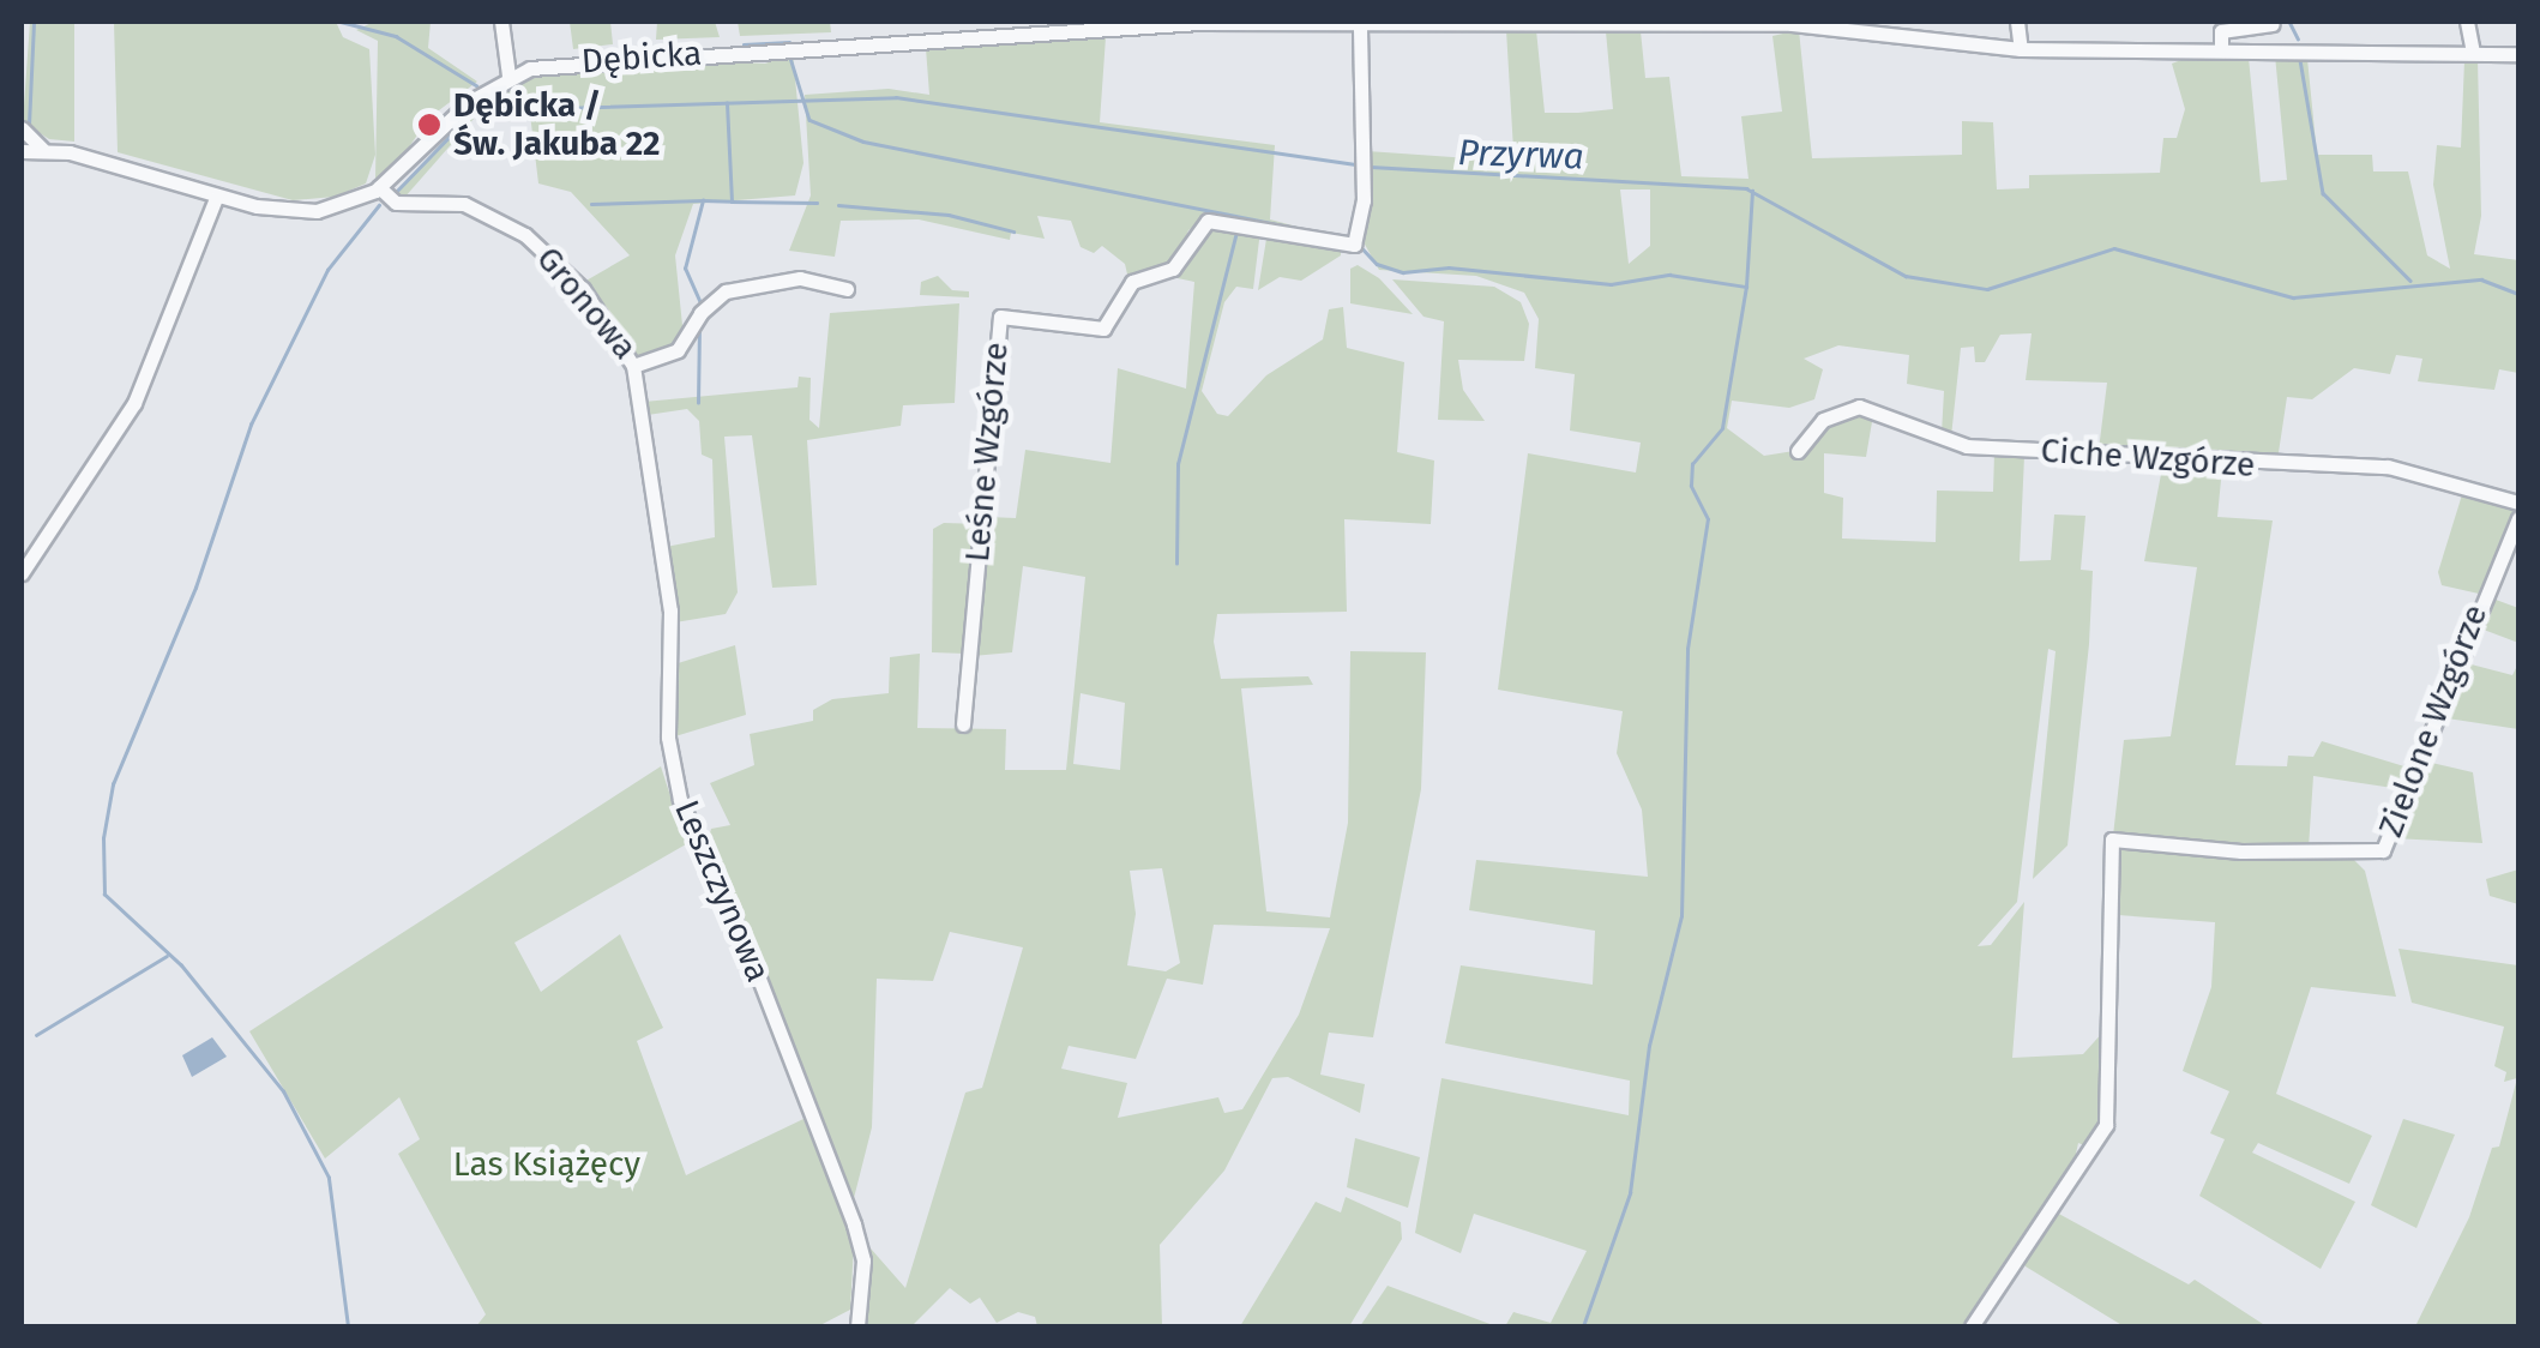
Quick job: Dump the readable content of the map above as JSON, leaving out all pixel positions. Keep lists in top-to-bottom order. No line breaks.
{"streets":{"street":["Dębicka","Gronowa","Leśne Wzgórze","Ciche Wzgórze","Zielone Wzgórze","Leszczynowa"]},"crossings":[["Dębicka","Gronowa"],["Dębicka","Leśne Wzgórze"],["Gronowa","Leszczynowa"]],"water":["Przyrwa"],"parks":["Las Książęcy"],"places":["Dębicka / Św. Jakuba 22"]}
